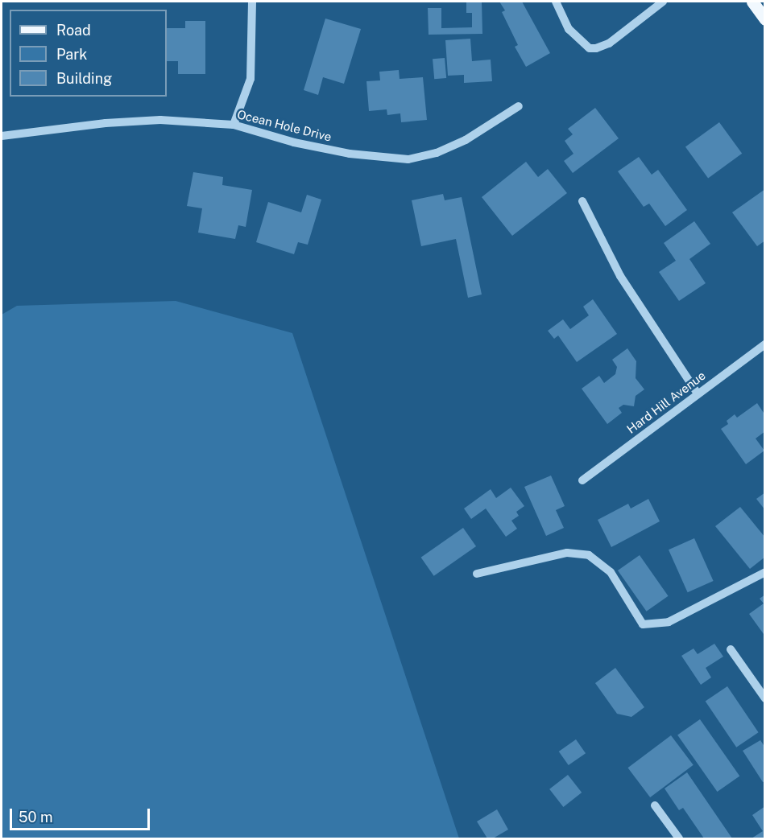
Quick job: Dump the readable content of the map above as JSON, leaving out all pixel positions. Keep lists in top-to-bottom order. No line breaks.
{"streets":{"street":["Ocean Hole Drive","Hard Hill Avenue"]},"legend":["Road","Park","Building"],"scale_bar":"50 m"}
